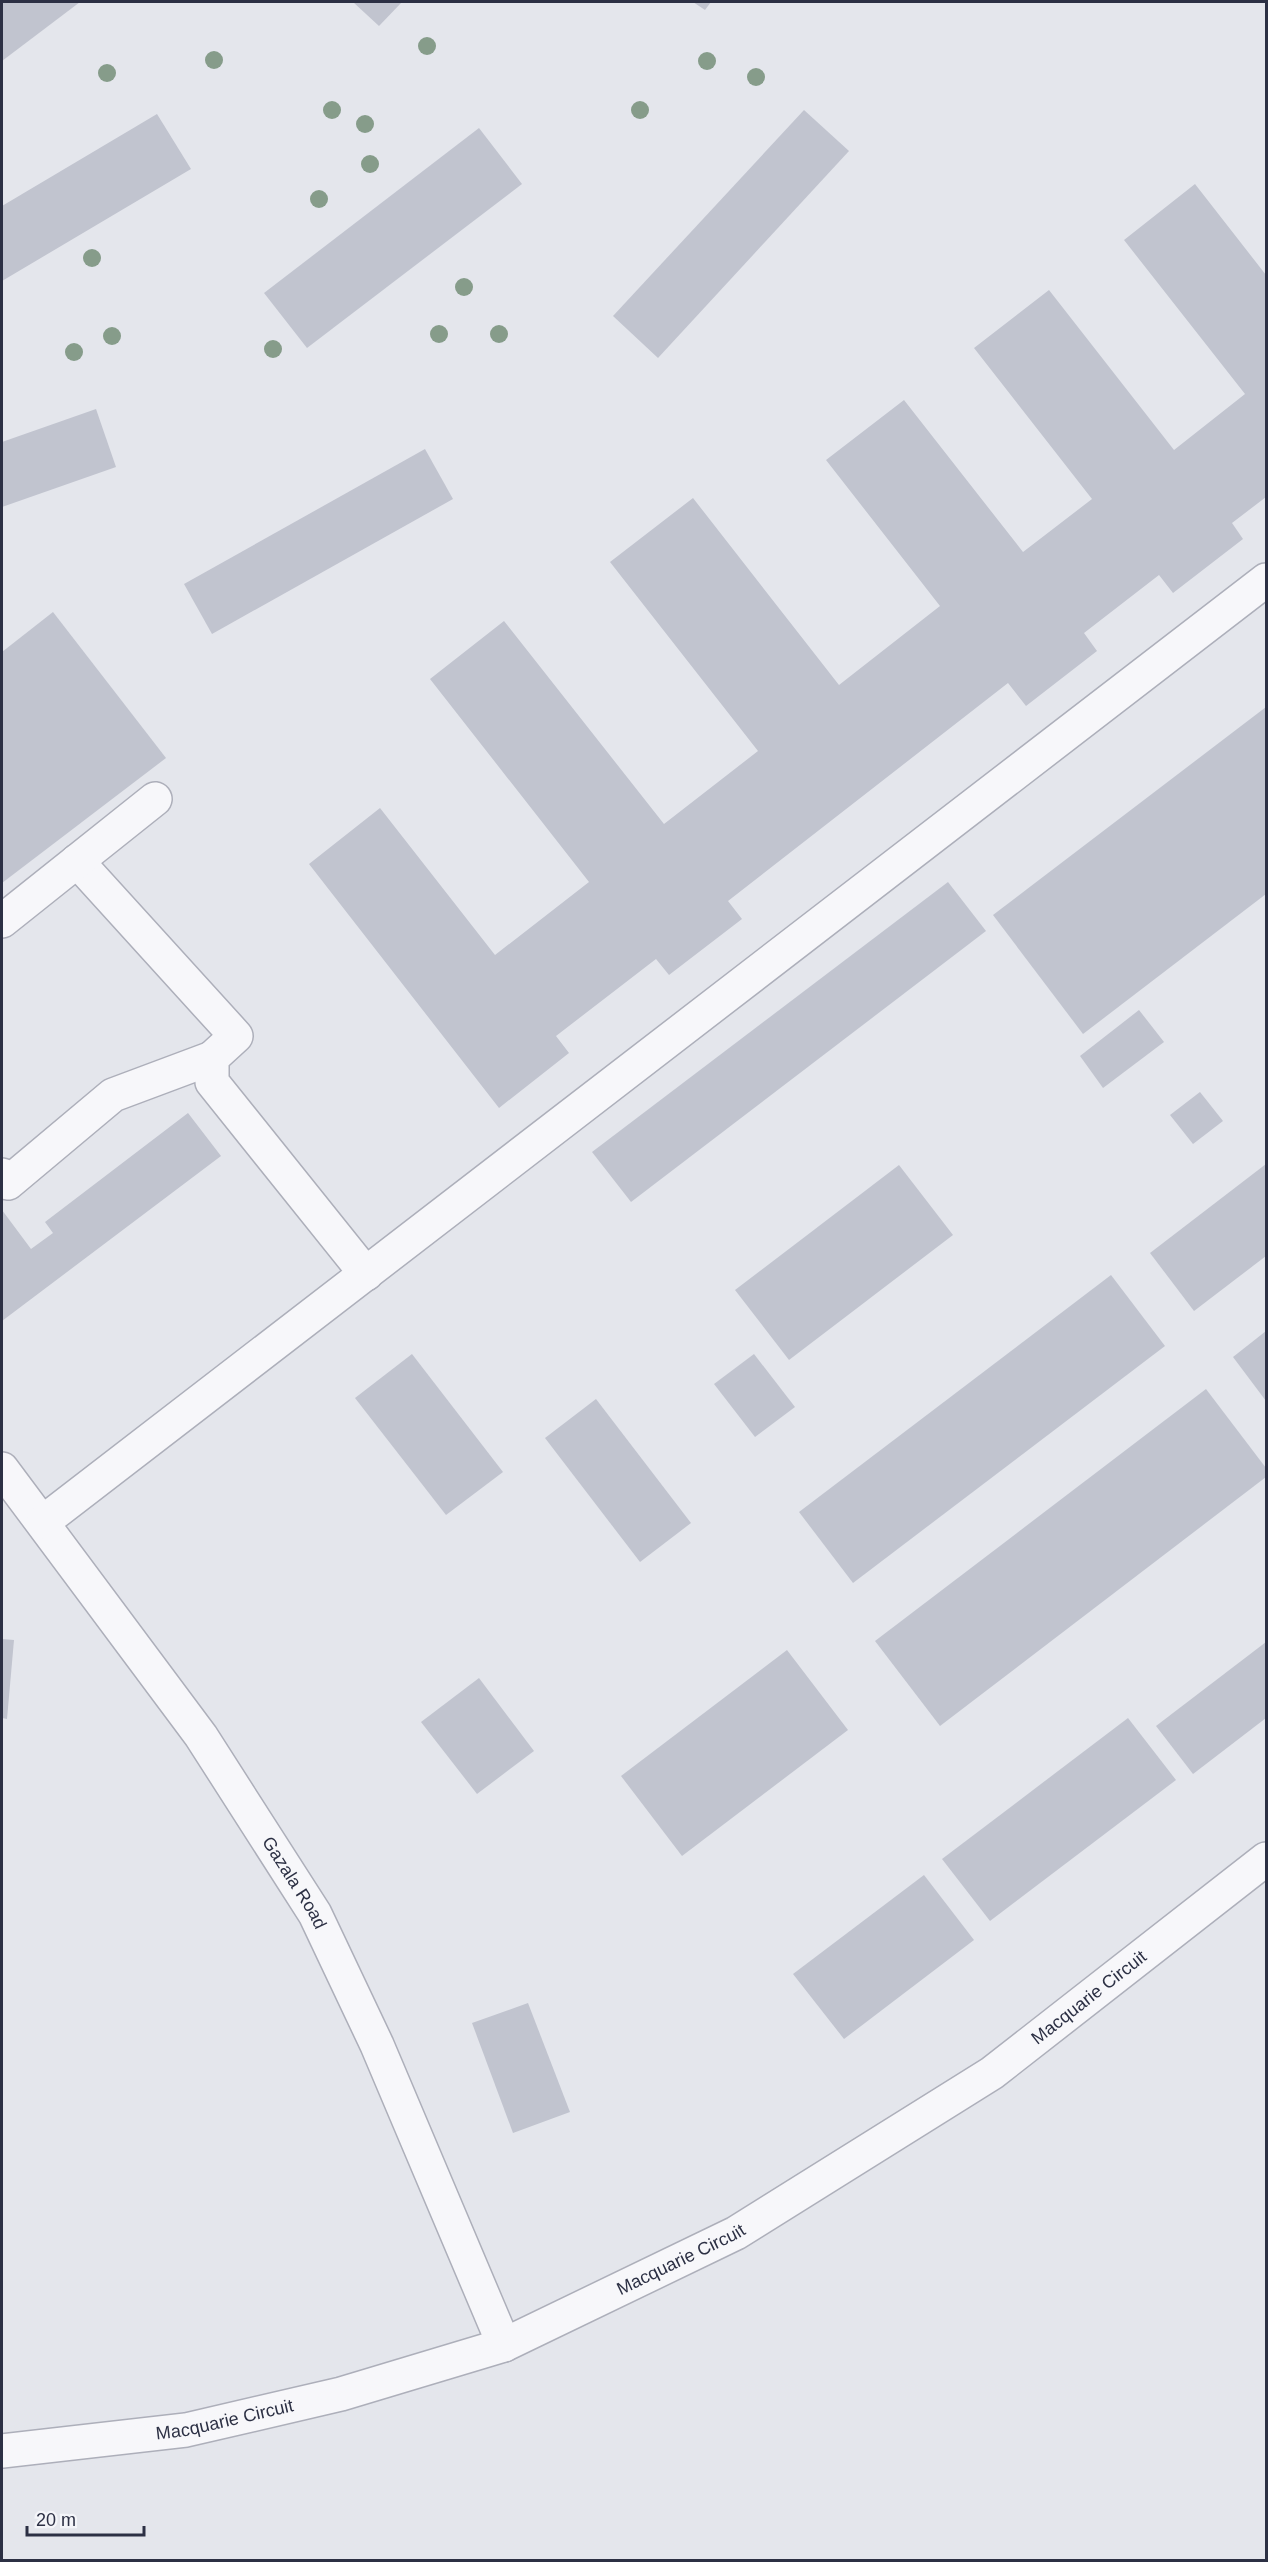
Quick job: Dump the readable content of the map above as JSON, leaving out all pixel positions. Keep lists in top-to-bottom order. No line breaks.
{"streets":{"street":["Gazala Road","Macquarie Circuit"]},"crossings":[["Gazala Road","Macquarie Circuit"]],"scale_bar":"20 m"}
